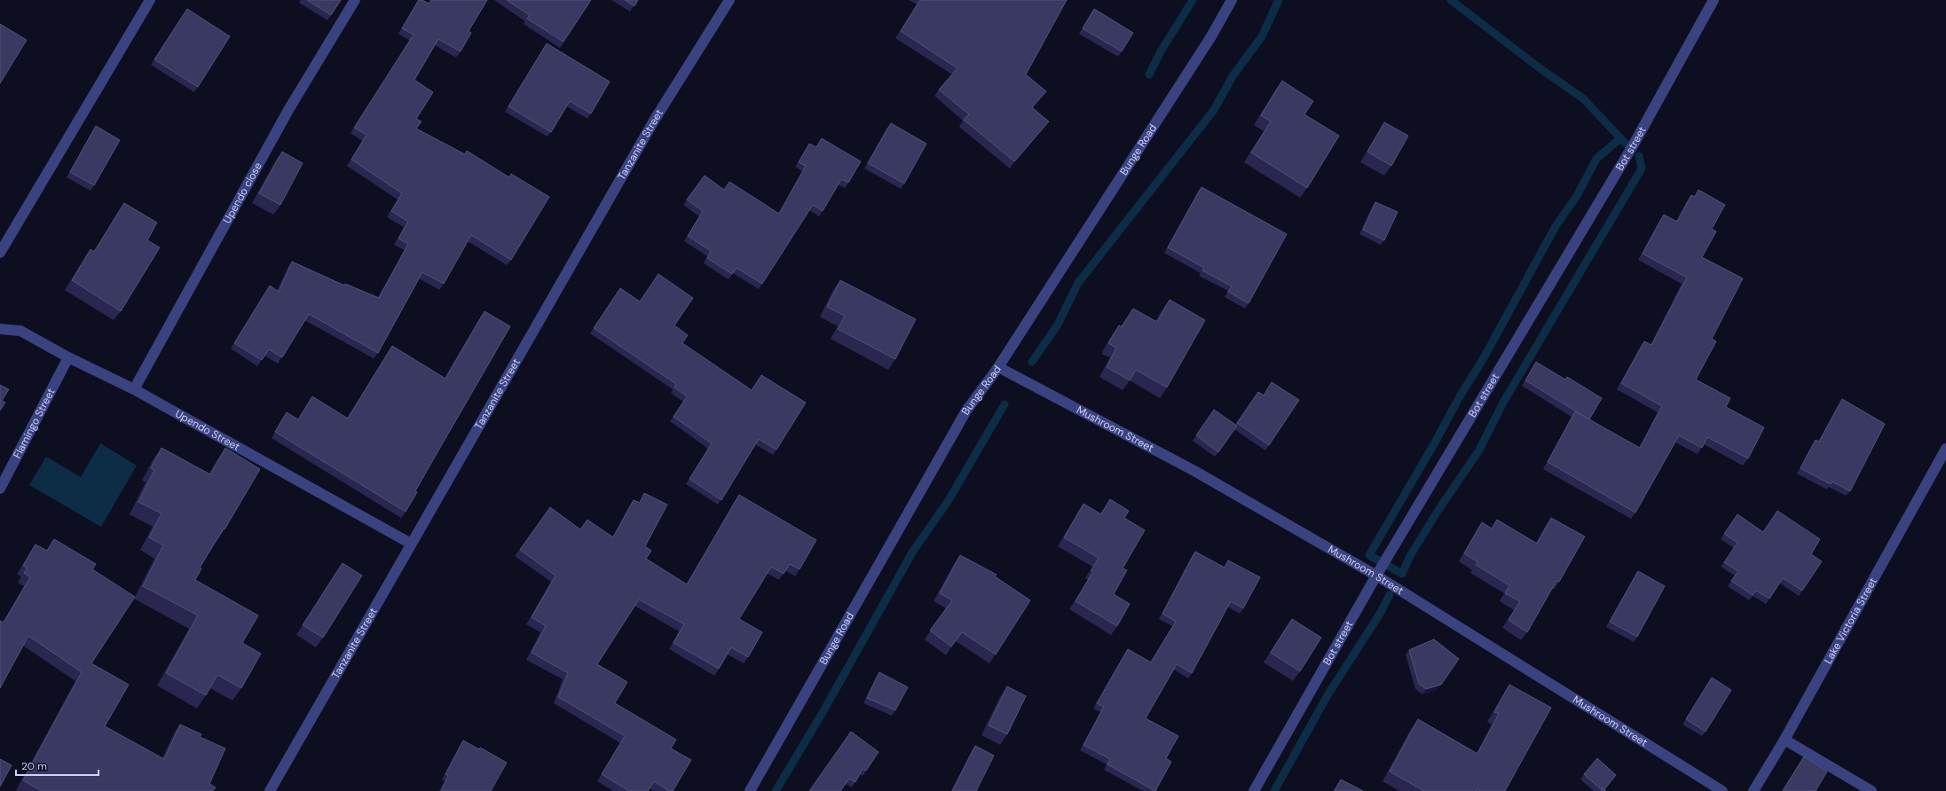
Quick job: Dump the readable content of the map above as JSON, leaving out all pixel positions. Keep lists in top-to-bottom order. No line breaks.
{"streets":{"street":["Tanzanite Street","Bot street","Bunge Road","Upendo close","Flamingo Street","Mushroom Street","Upendo Street","Lake Victoria Street"]},"crossings":[["Tanzanite Street","Upendo Street"],["Bot street","Mushroom Street"],["Bunge Road","Mushroom Street"],["Upendo close","Upendo Street"],["Flamingo Street","Upendo Street"]],"scale_bar":"20 m"}
